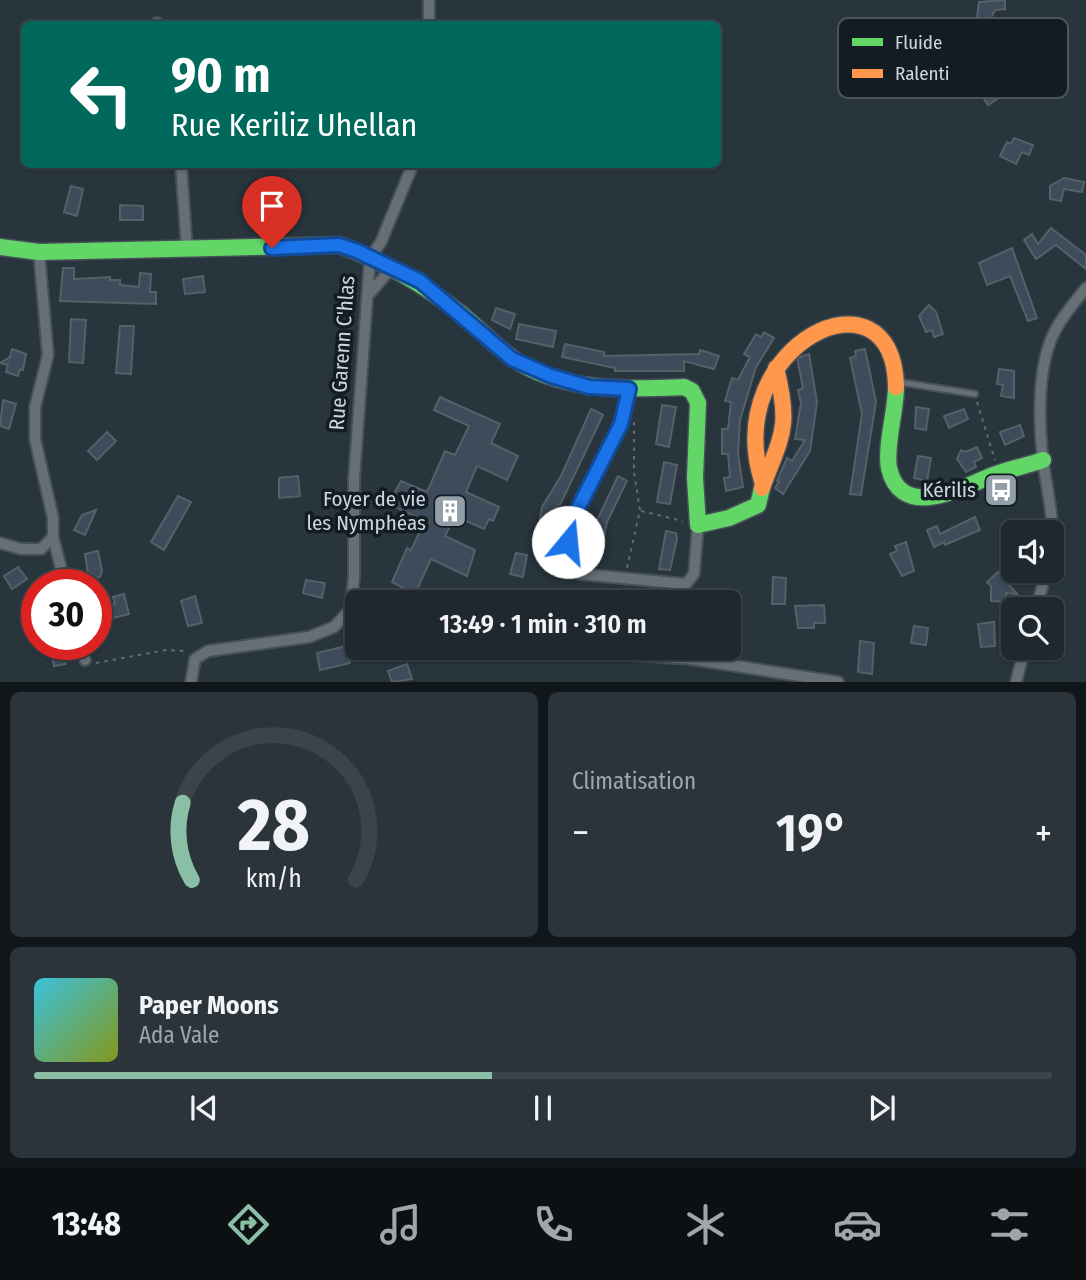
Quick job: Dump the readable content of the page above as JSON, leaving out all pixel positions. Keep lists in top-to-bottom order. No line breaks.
{"streets":{"street":["Rue Garenn C'hlas"]},"places":{"bus stop":["Kérilis"],"building":["Foyer de vie les Nymphéas"]},"legend":["Fluide","Ralenti"],"page":{"turn":["90 m","Rue Keriliz Uhellan"],"limit":"30","trip":"13:49 · 1 min · 310 m","tile":"Climatisation","heat":["−","19°","+"],"song":["Paper Moons","Ada Vale"],"tabs":"13:48","gauge":["28","km/h"]}}
